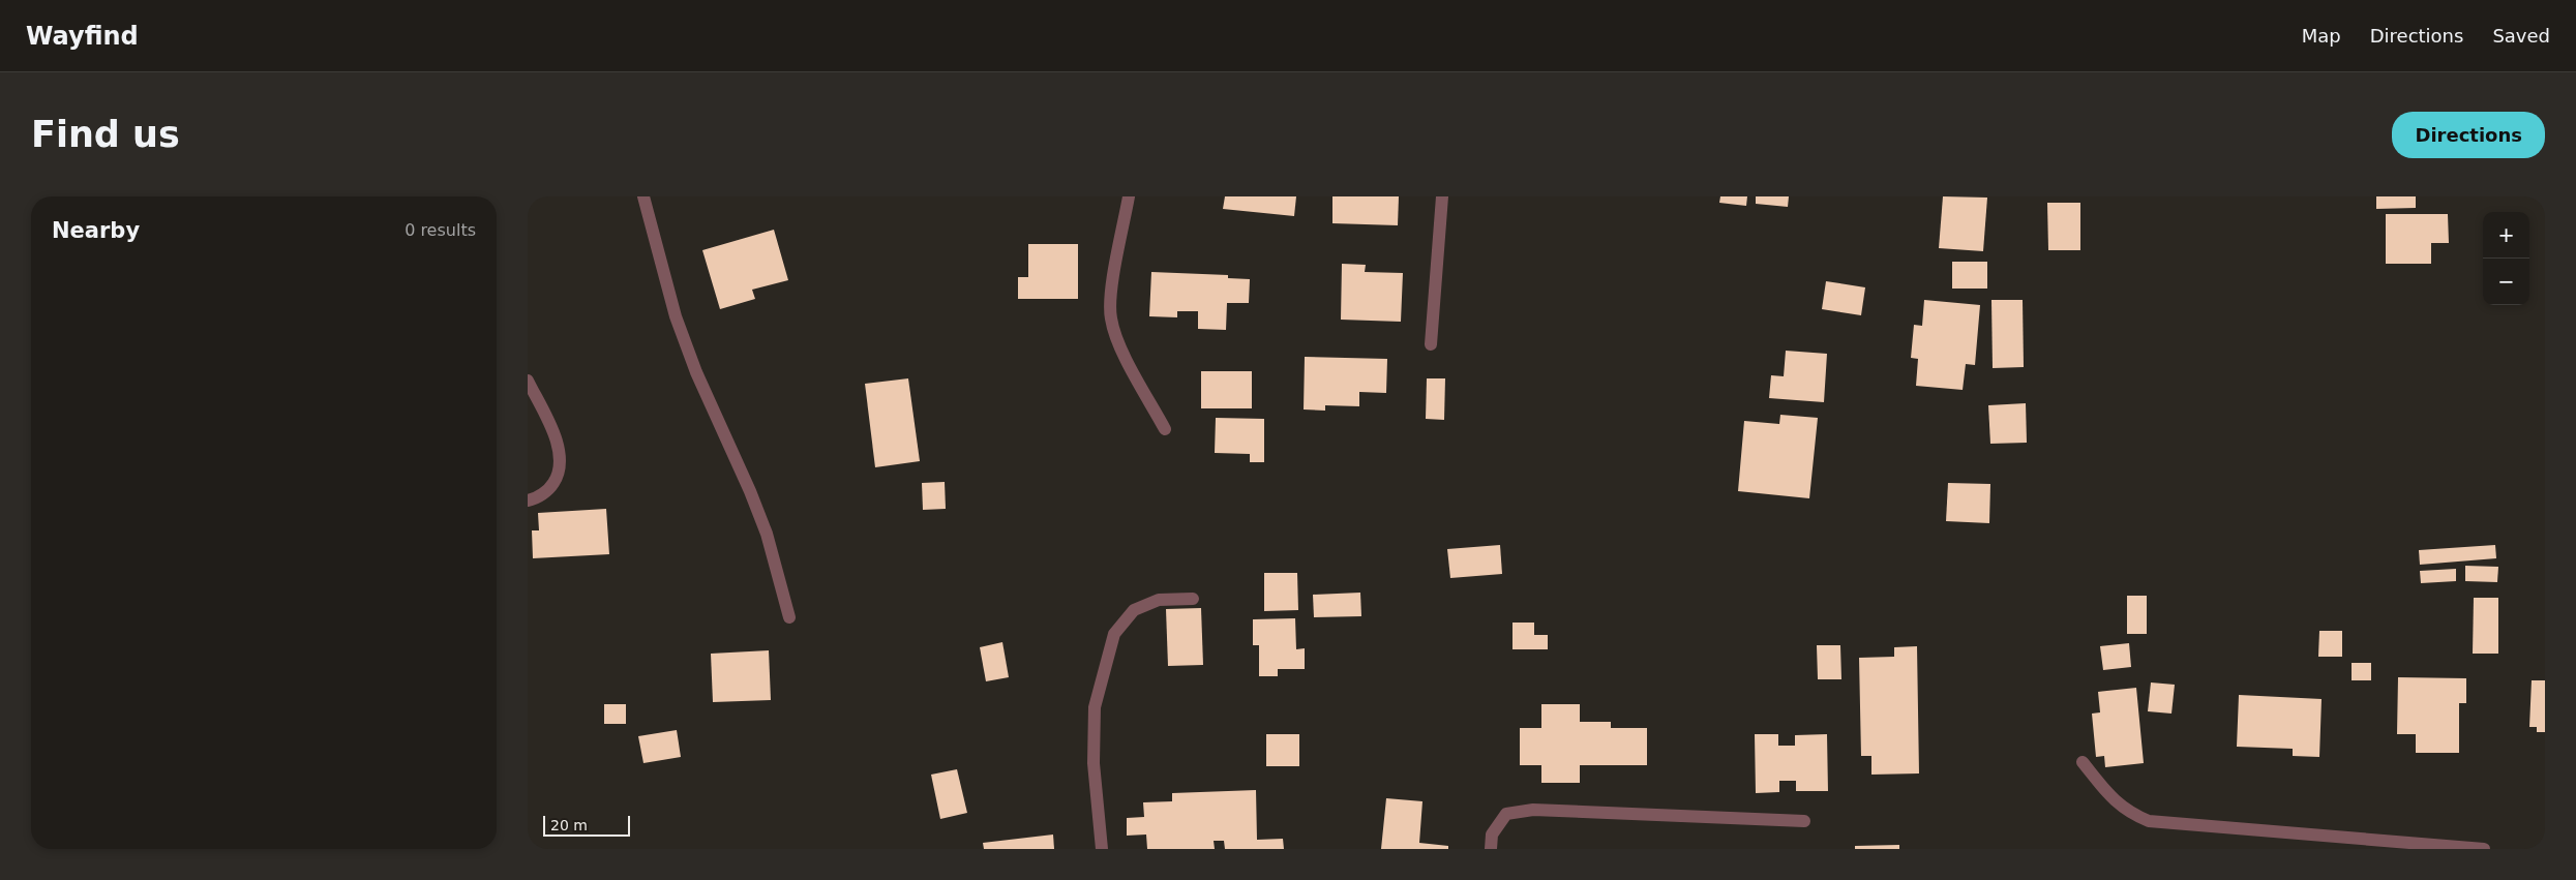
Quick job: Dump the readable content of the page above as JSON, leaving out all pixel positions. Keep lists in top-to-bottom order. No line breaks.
{"scale_bar":"20 m","page":{"header":"Wayfind","nav":["Map","Directions","Saved"],"buttons":"Directions","title":"Find us","heading":["Nearby","0 results"],"map_buttons":["+","−"],"scale":"20 m"}}
